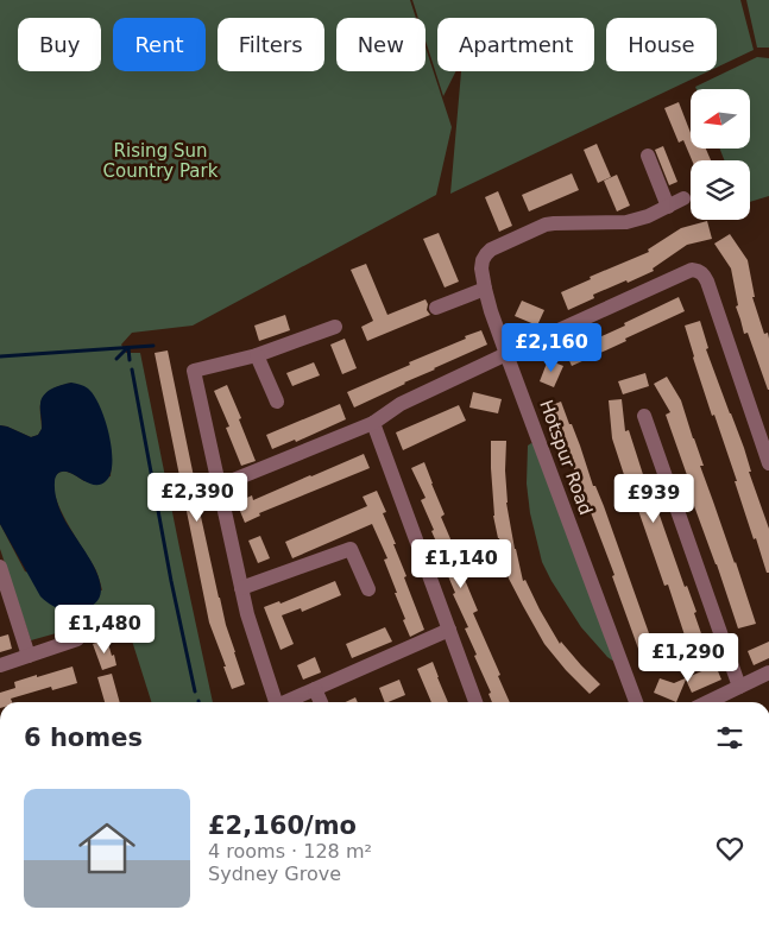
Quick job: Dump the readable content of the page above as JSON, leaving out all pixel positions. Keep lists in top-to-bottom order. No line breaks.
{"streets":{"street":["Hotspur Road"]},"parks":["Rising Sun Country Park"],"north":"left","page":{"chip":["Buy","Rent","Filters","New","Apartment","House"],"price":["£2,160","£2,390","£939","£1,140","£1,480","£1,290"],"heading":"6 homes","list":[{"name":"£2,160/mo","note":"4 rooms · 128 m² · Sydney Grove"}]}}
